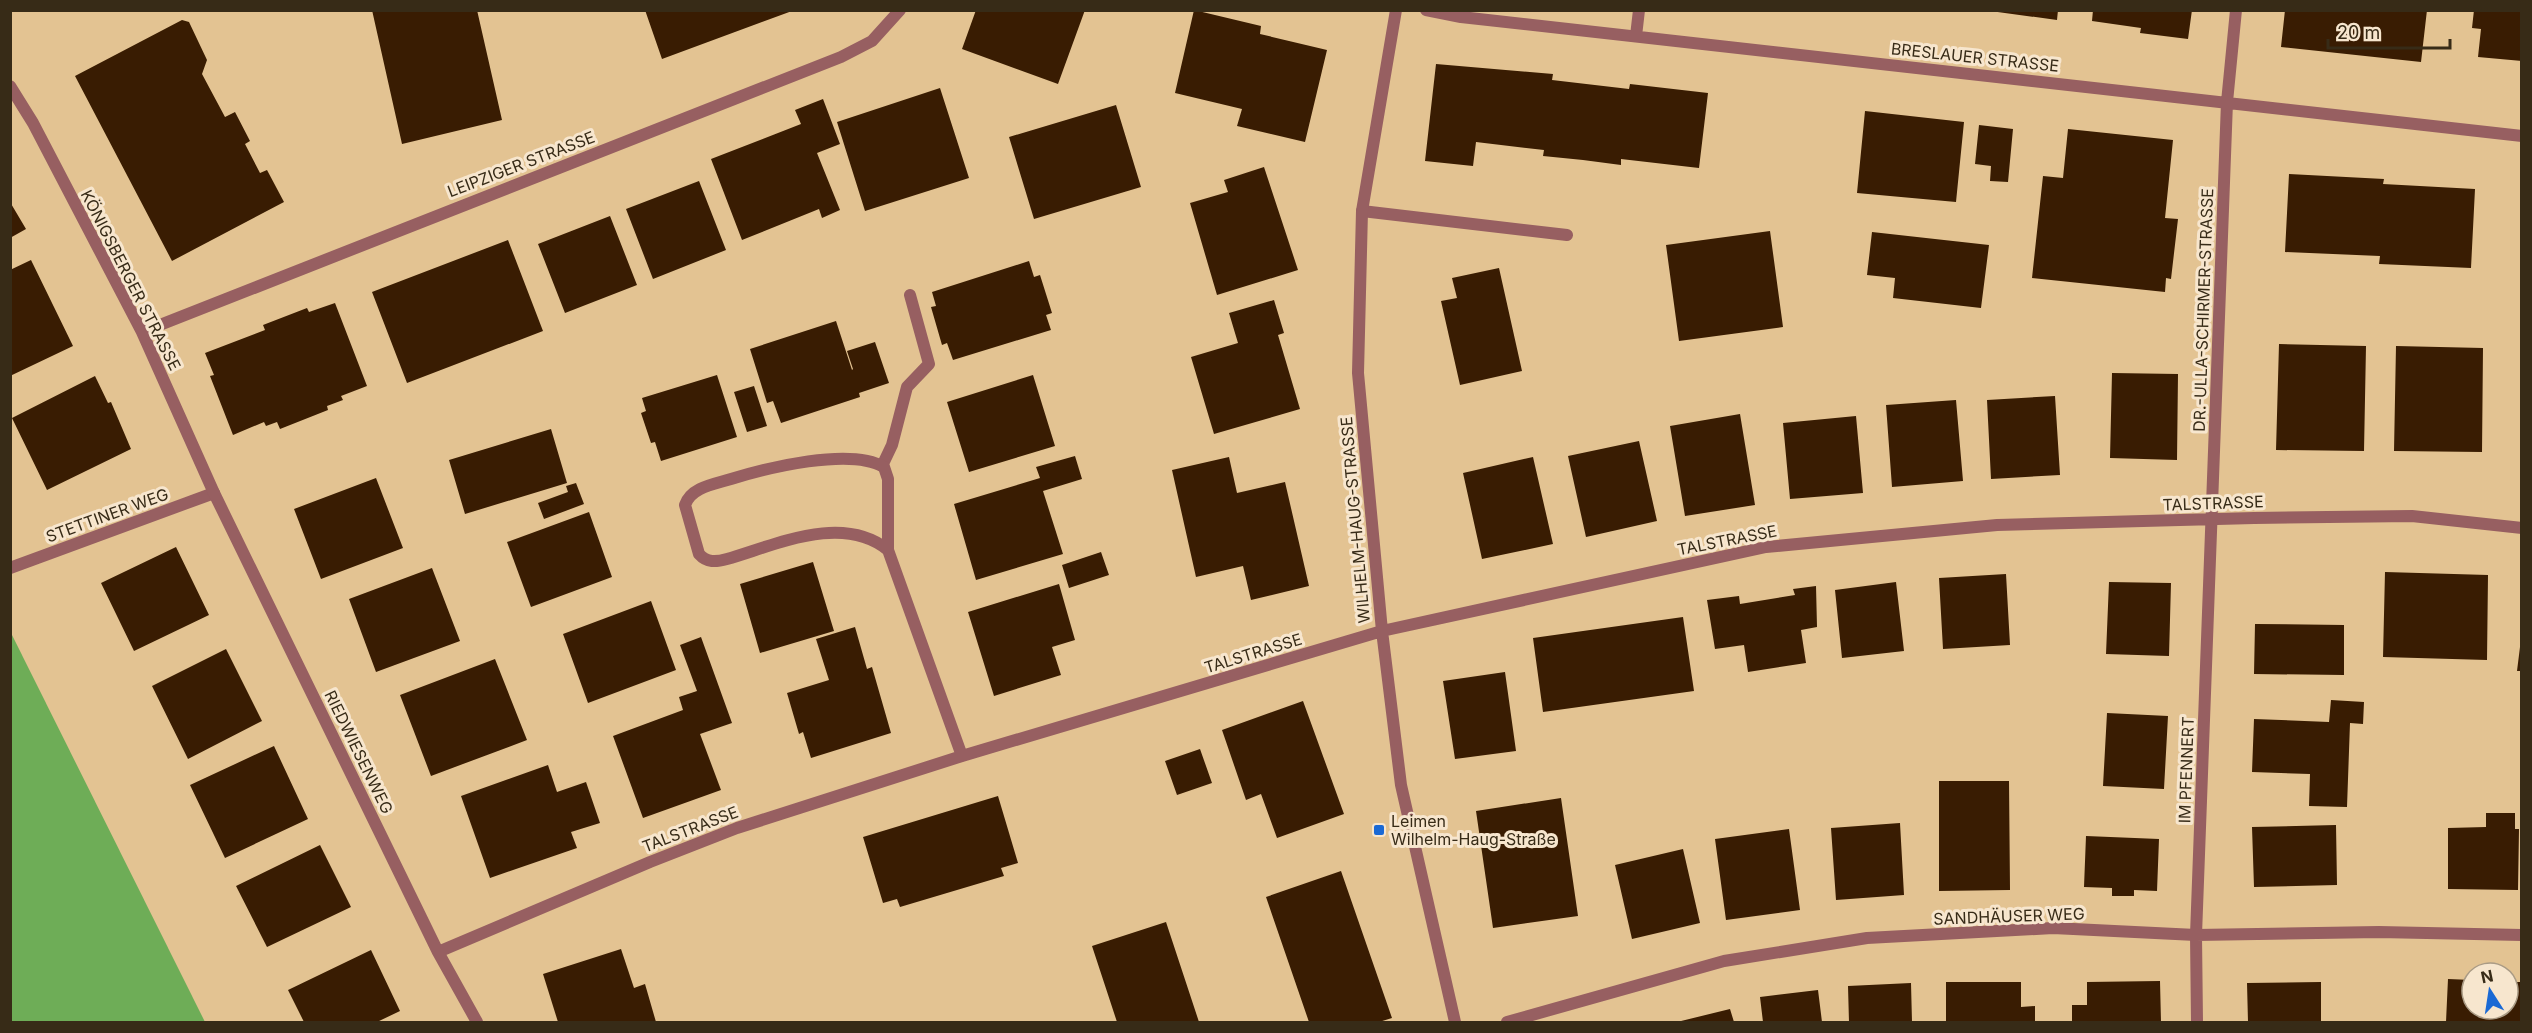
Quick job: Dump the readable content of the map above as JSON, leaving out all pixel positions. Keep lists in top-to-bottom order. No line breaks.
{"streets":{"street":["BRESLAUER STRASSE","LEIPZIGER STRASSE","KÖNIGSBERGER STRASSE","DR.-ULLA-SCHIRMER-STRASSE","TALSTRASSE","STETTINER WEG","WILHELM-HAUG-STRASSE","RIEDWIESENWEG","IM PFENNERT","SANDHÄUSER WEG"]},"crossings":[["BRESLAUER STRASSE","DR.-ULLA-SCHIRMER-STRASSE"],["LEIPZIGER STRASSE","KÖNIGSBERGER STRASSE"],["KÖNIGSBERGER STRASSE","STETTINER WEG"],["KÖNIGSBERGER STRASSE","RIEDWIESENWEG"],["DR.-ULLA-SCHIRMER-STRASSE","TALSTRASSE"],["DR.-ULLA-SCHIRMER-STRASSE","IM PFENNERT"],["TALSTRASSE","WILHELM-HAUG-STRASSE"],["TALSTRASSE","RIEDWIESENWEG"],["TALSTRASSE","IM PFENNERT"],["STETTINER WEG","RIEDWIESENWEG"],["IM PFENNERT","SANDHÄUSER WEG"]],"places":{"transit":["Leimen Wilhelm-Haug-Straße"]},"scale_bar":"20 m","north":"top"}
